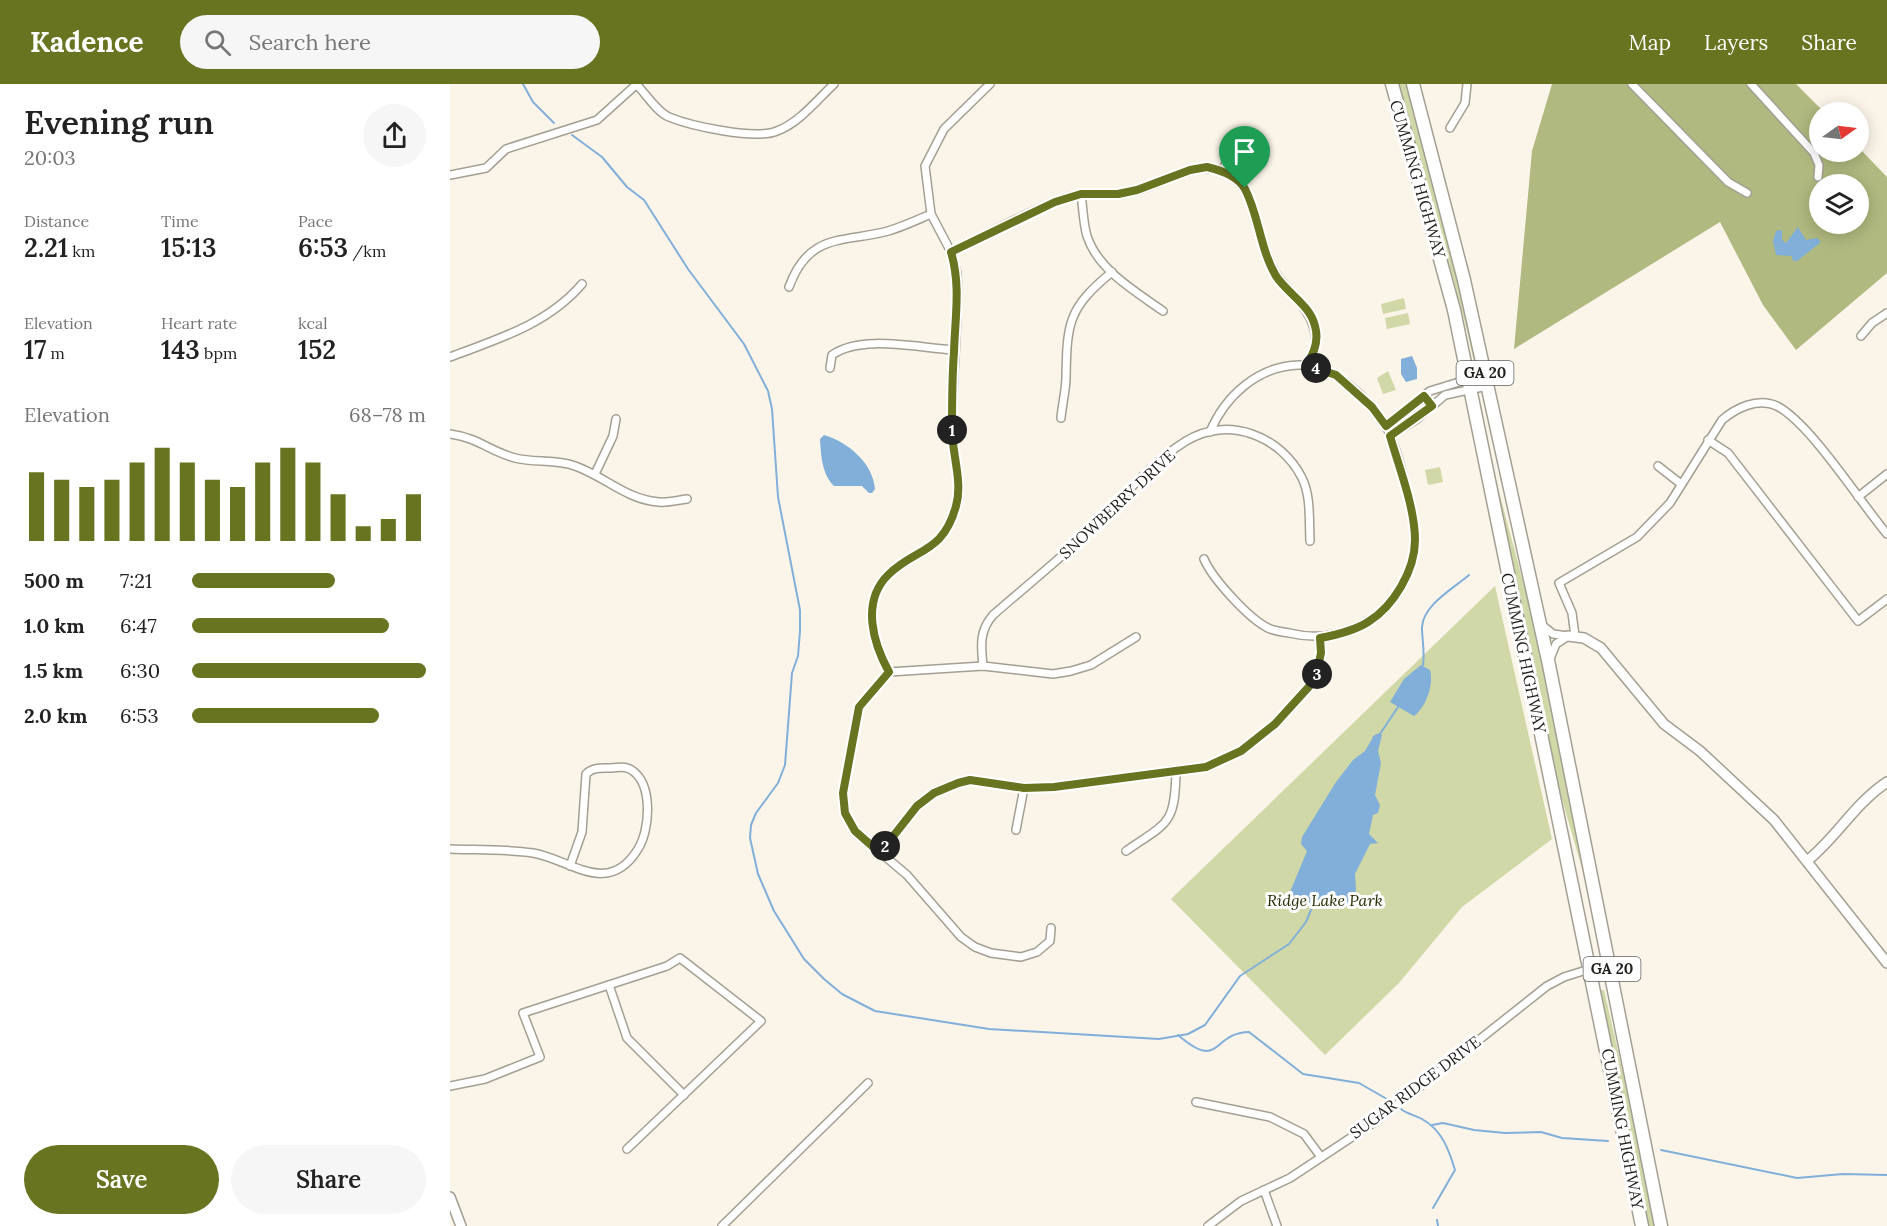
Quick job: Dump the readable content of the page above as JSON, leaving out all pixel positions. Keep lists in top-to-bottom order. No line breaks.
{"streets":{"highway":["CUMMING HIGHWAY","GA 20"],"street":["SNOWBERRY DRIVE","SUGAR RIDGE DRIVE"]},"crossings":[["CUMMING HIGHWAY","SUGAR RIDGE DRIVE"]],"parks":["Ridge Lake Park"],"north":"right","page":{"header":"Kadence","search":"Search here","nav":["Map","Layers","Share"],"heading":["Evening run","20:03"],"stats":[["Distance","2.21 km"],["Time","15:13"],["Pace","6:53 /km"],["Elevation","17 m"],["Heart rate","143 bpm"],["kcal","152"]],"pins":["4","1","3","2"],"chart":["Elevation","68–78 m"],"list":[{"name":"500 m","note":"7:21"},{"name":"1.0 km","note":"6:47"},{"name":"1.5 km","note":"6:30"},{"name":"2.0 km","note":"6:53"}],"buttons":["Save","Share"]}}
